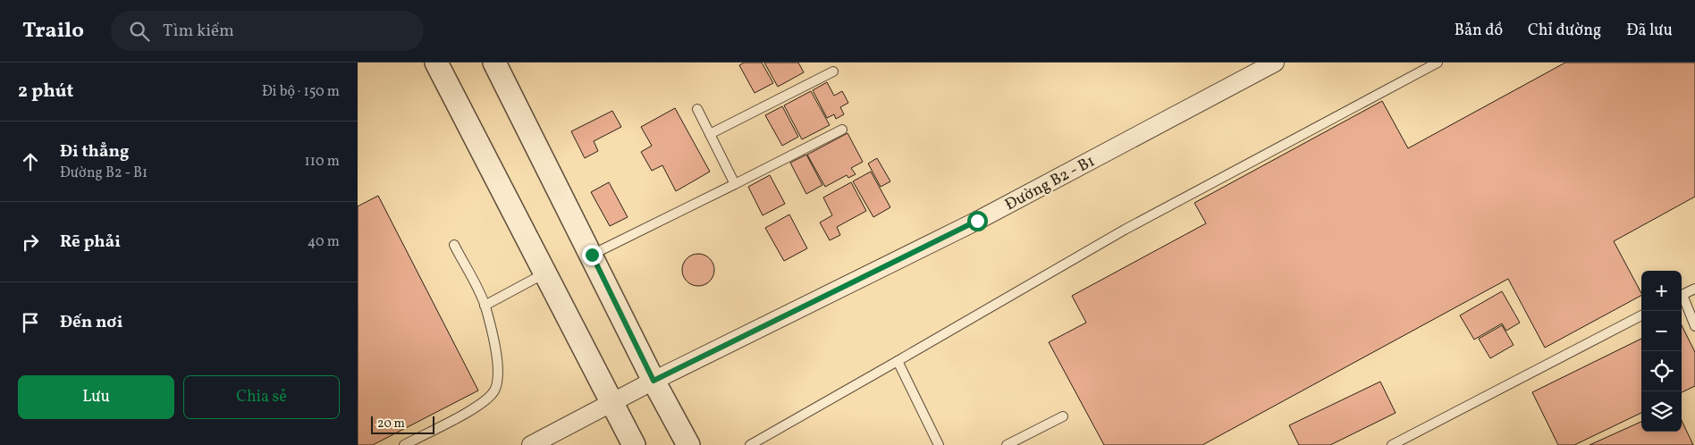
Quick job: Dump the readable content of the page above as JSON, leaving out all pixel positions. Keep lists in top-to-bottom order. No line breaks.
{"streets":{"street":["Đường B2 - B1"]},"scale_bar":"20 m","page":{"header":"Trailo","search":"Tìm kiếm","nav":["Bản đồ","Chỉ đường","Đã lưu"],"heading":["2 phút","Đi bộ · 150 m"],"list":[["Đi thẳng","Đường B2 - B1","110 m"],["Rẽ phải","40 m"],"Đến nơi"],"map_buttons":["+","−"],"buttons":["Lưu","Chia sẻ"],"scale":"20 m"}}
